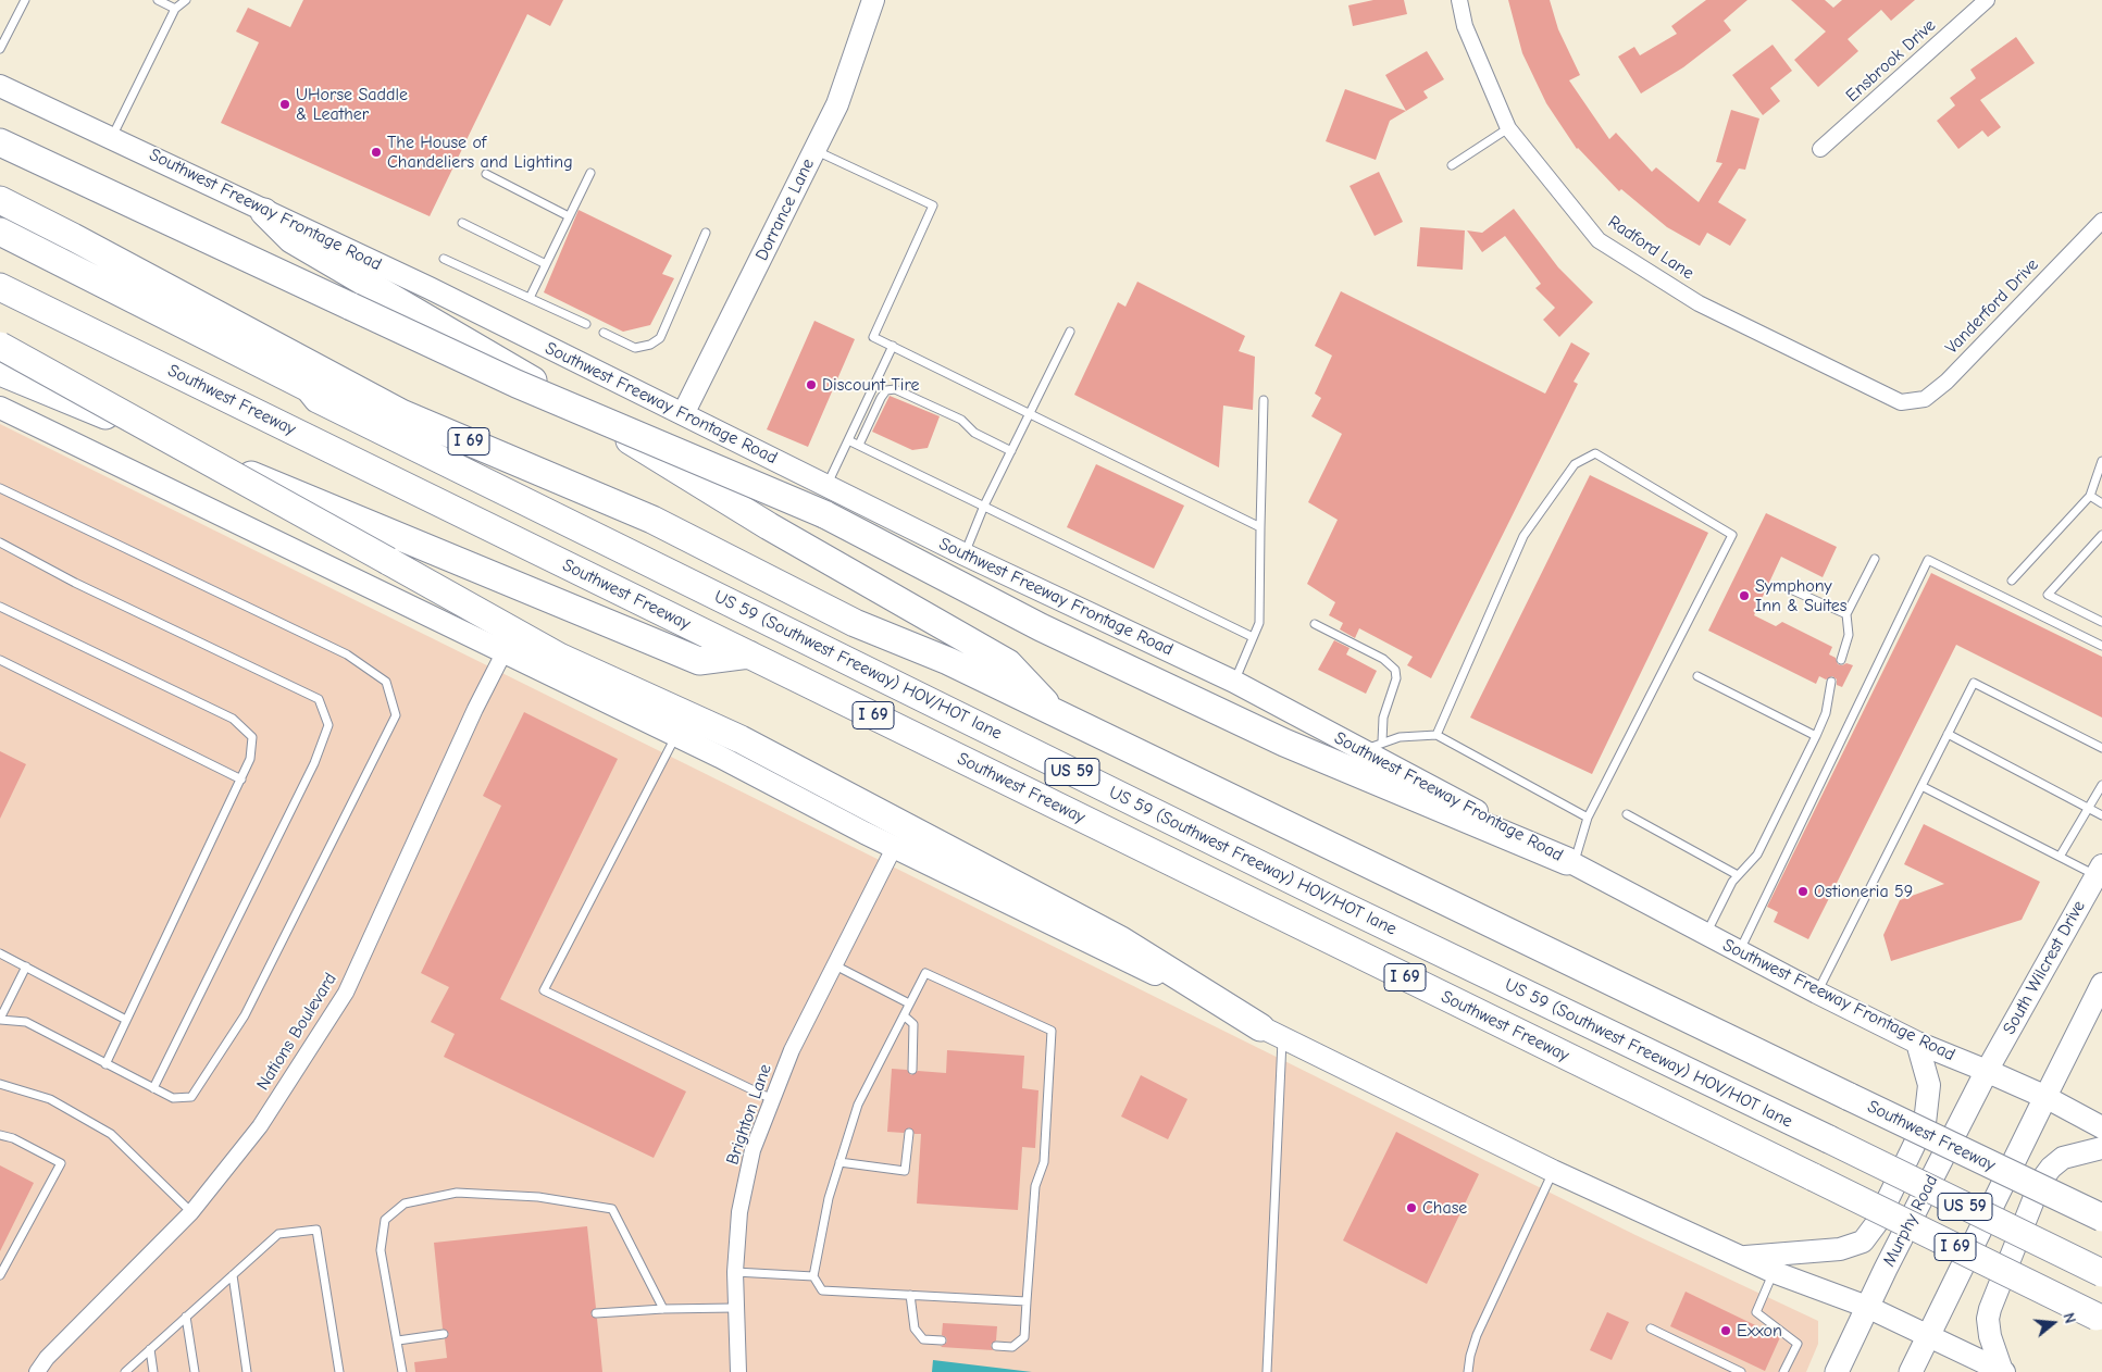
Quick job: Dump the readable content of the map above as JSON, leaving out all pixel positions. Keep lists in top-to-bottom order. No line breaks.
{"streets":{"highway":["Southwest Freeway","I 69","US 59 (Southwest Freeway) HOV/HOT lane","US 59"],"main road":["Southwest Freeway Frontage Road","Dorrance Lane","South Wilcrest Drive","Murphy Road"],"street":["Ensbrook Drive","Radford Lane","Vanderford Drive","Nations Boulevard","Brighton Lane"]},"crossings":[["Southwest Freeway Frontage Road","Dorrance Lane"],["Southwest Freeway Frontage Road","South Wilcrest Drive"],["Southwest Freeway Frontage Road","Murphy Road"],["Radford Lane","Vanderford Drive"],["Southwest Freeway","US 59 (Southwest Freeway) HOV/HOT lane"],["South Wilcrest Drive","Murphy Road"]],"places":["UHorse Saddle & Leather","The House of Chandeliers and Lighting","Discount Tire","Symphony Inn & Suites","Ostioneria 59","Chase","Exxon"],"north":"right"}
